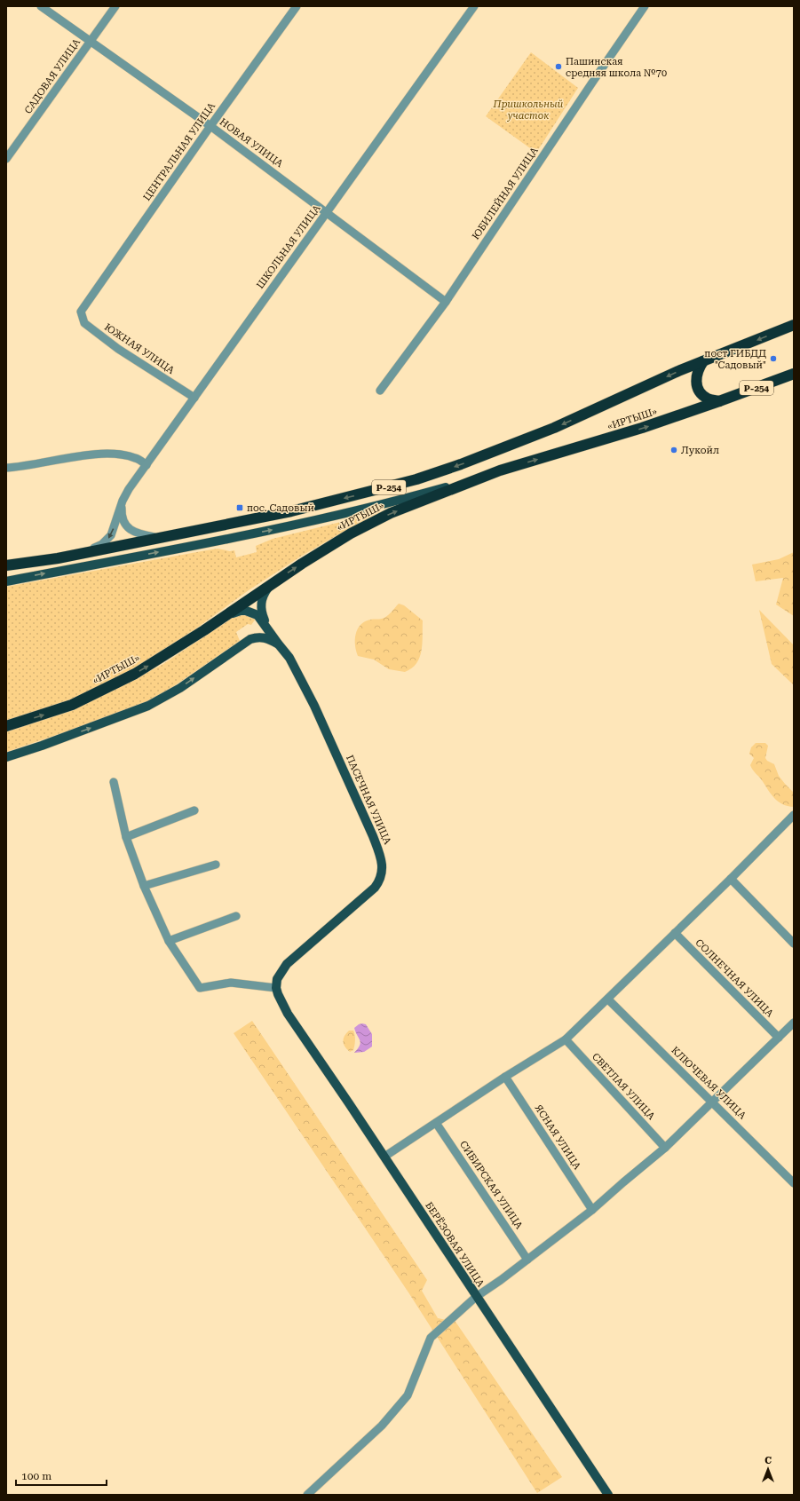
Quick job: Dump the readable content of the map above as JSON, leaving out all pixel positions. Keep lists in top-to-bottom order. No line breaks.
{"streets":{"highway":["Р-254","«ИРТЫШ»"],"main road":["ПАСЕЧНАЯ УЛИЦА","БЕРЁЗОВАЯ УЛИЦА"],"street":["САДОВАЯ УЛИЦА","НОВАЯ УЛИЦА","ЦЕНТРАЛЬНАЯ УЛИЦА","ЮБИЛЕЙНАЯ УЛИЦА","ШКОЛЬНАЯ УЛИЦА","ЮЖНАЯ УЛИЦА","СОЛНЕЧНАЯ УЛИЦА","КЛЮЧЕВАЯ УЛИЦА","СВЕТЛАЯ УЛИЦА","ЯСНАЯ УЛИЦА","СИБИРСКАЯ УЛИЦА"]},"crossings":[["САДОВАЯ УЛИЦА","НОВАЯ УЛИЦА"],["НОВАЯ УЛИЦА","ЦЕНТРАЛЬНАЯ УЛИЦА"],["НОВАЯ УЛИЦА","ЮБИЛЕЙНАЯ УЛИЦА"],["НОВАЯ УЛИЦА","ШКОЛЬНАЯ УЛИЦА"],["ЦЕНТРАЛЬНАЯ УЛИЦА","ЮЖНАЯ УЛИЦА"],["ШКОЛЬНАЯ УЛИЦА","ЮЖНАЯ УЛИЦА"],["ШКОЛЬНАЯ УЛИЦА","«ИРТЫШ»"],["ПАСЕЧНАЯ УЛИЦА","БЕРЁЗОВАЯ УЛИЦА"]],"parks":["Пришкольный участок"],"places":{"other":["Пашинская средняя школа №70","пост ГИБДД \"Садовый\"","Лукойл"],"transit":["пос. Садовый"]},"scale_bar":"100 m","north":"top"}
